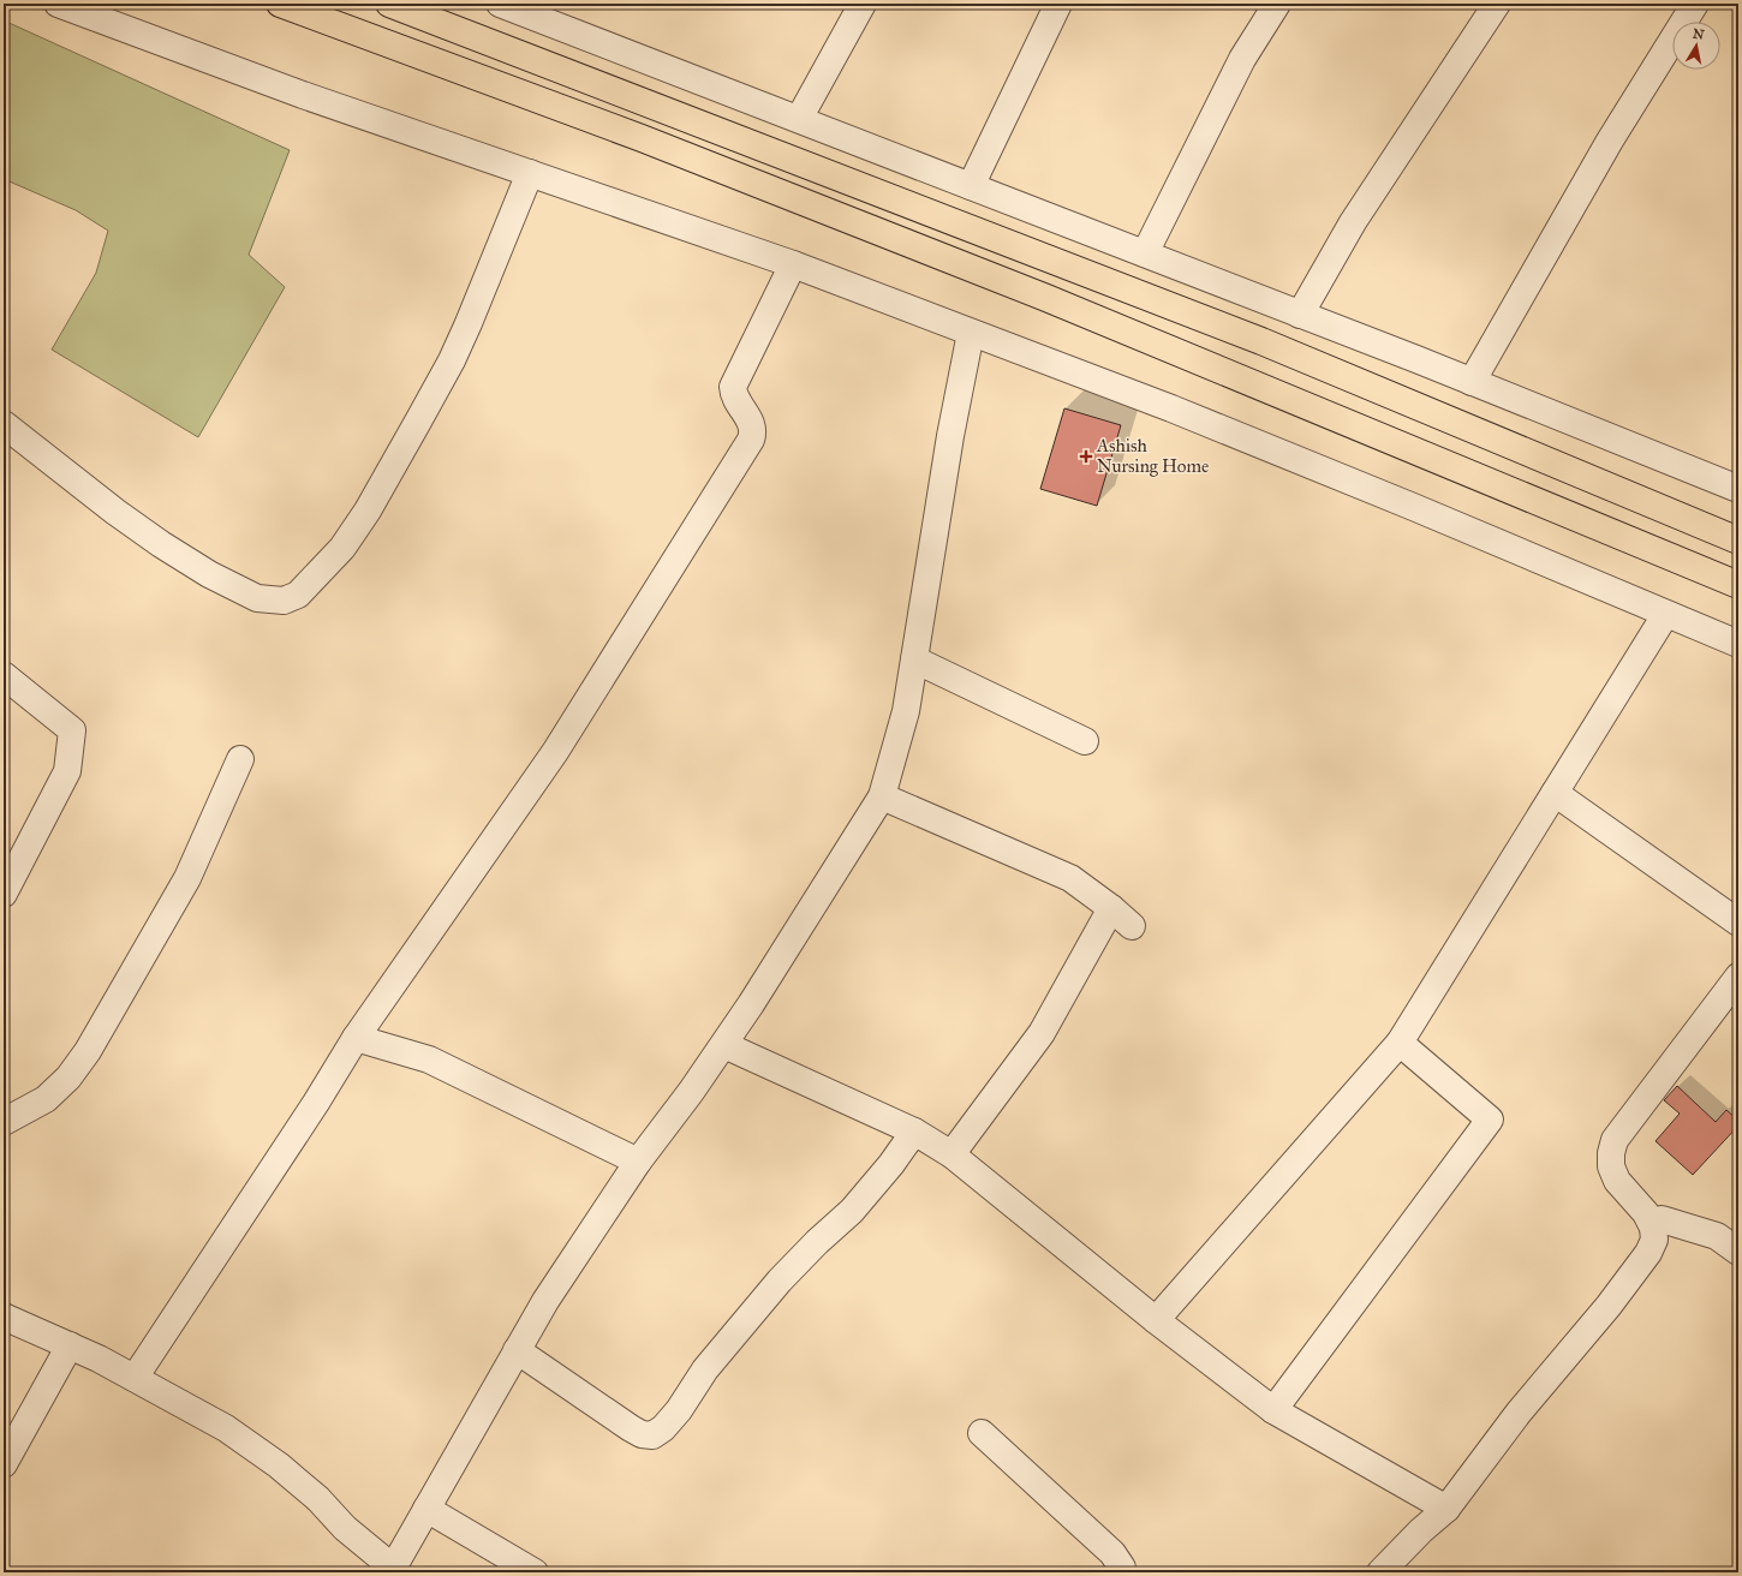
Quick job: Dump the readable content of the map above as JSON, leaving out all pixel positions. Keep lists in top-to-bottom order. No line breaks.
{"places":{"health":["Ashish Nursing Home"]},"north":"top"}
